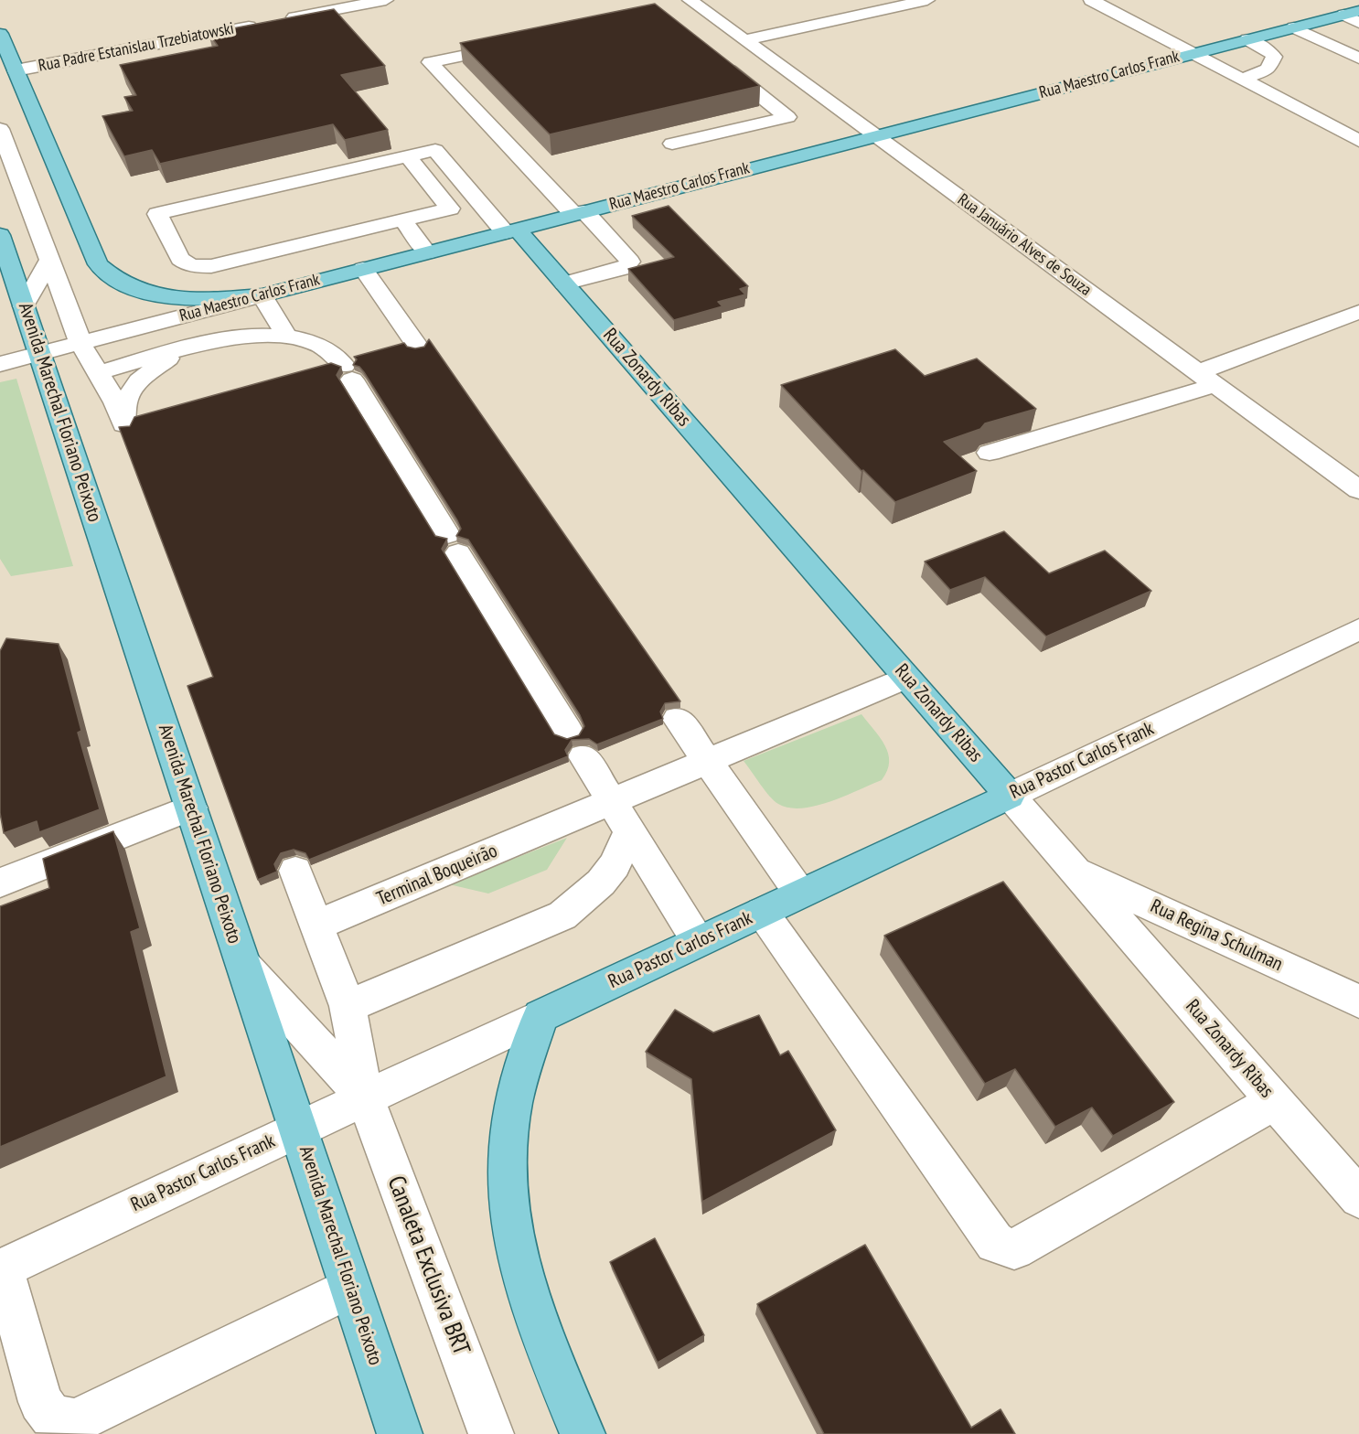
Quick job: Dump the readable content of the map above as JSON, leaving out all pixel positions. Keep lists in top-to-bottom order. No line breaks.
{"streets":{"main road":["Rua Maestro Carlos Frank","Rua Zonardy Ribas","Avenida Marechal Floriano Peixoto","Rua Pastor Carlos Frank"],"street":["Rua Padre Estanislau Trzebiatowski","Rua Januário Alves de Souza","Terminal Boqueirão","Rua Regina Schulman","Canaleta Exclusiva BRT"]},"crossings":[["Rua Maestro Carlos Frank","Rua Januário Alves de Souza"],["Rua Maestro Carlos Frank","Rua Zonardy Ribas"],["Rua Maestro Carlos Frank","Avenida Marechal Floriano Peixoto"],["Rua Zonardy Ribas","Rua Pastor Carlos Frank"],["Rua Zonardy Ribas","Terminal Boqueirão"],["Rua Zonardy Ribas","Rua Regina Schulman"],["Avenida Marechal Floriano Peixoto","Rua Pastor Carlos Frank"],["Avenida Marechal Floriano Peixoto","Canaleta Exclusiva BRT"],["Rua Pastor Carlos Frank","Canaleta Exclusiva BRT"],["Terminal Boqueirão","Canaleta Exclusiva BRT"]]}
